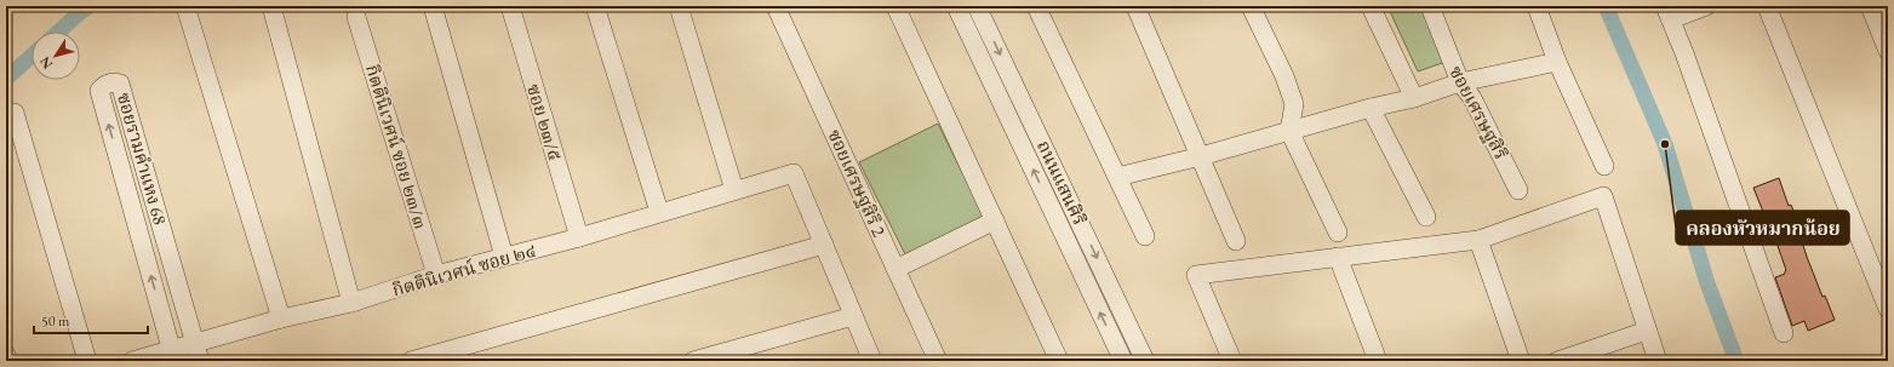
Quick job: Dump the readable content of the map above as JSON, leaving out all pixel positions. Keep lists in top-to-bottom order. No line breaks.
{"streets":{"street":["ซอยเศรษฐสิริ","ซอย ๒๓/๕","กิตตินิเวศน์ ซอย ๒๓/๓","ซอยรามคำแหง 68","ซอยเศรษฐสิริ 2","ถนนแสนศิริ","กิตตินิเวศน์ ซอย ๒๔"]},"crossings":[["ซอย ๒๓/๕","กิตตินิเวศน์ ซอย ๒๔"],["กิตตินิเวศน์ ซอย ๒๓/๓","กิตตินิเวศน์ ซอย ๒๔"],["ซอยรามคำแหง 68","กิตตินิเวศน์ ซอย ๒๔"]],"places":["คลองหัวหมากน้อย"],"scale_bar":"50 m","north":"bottom left"}
